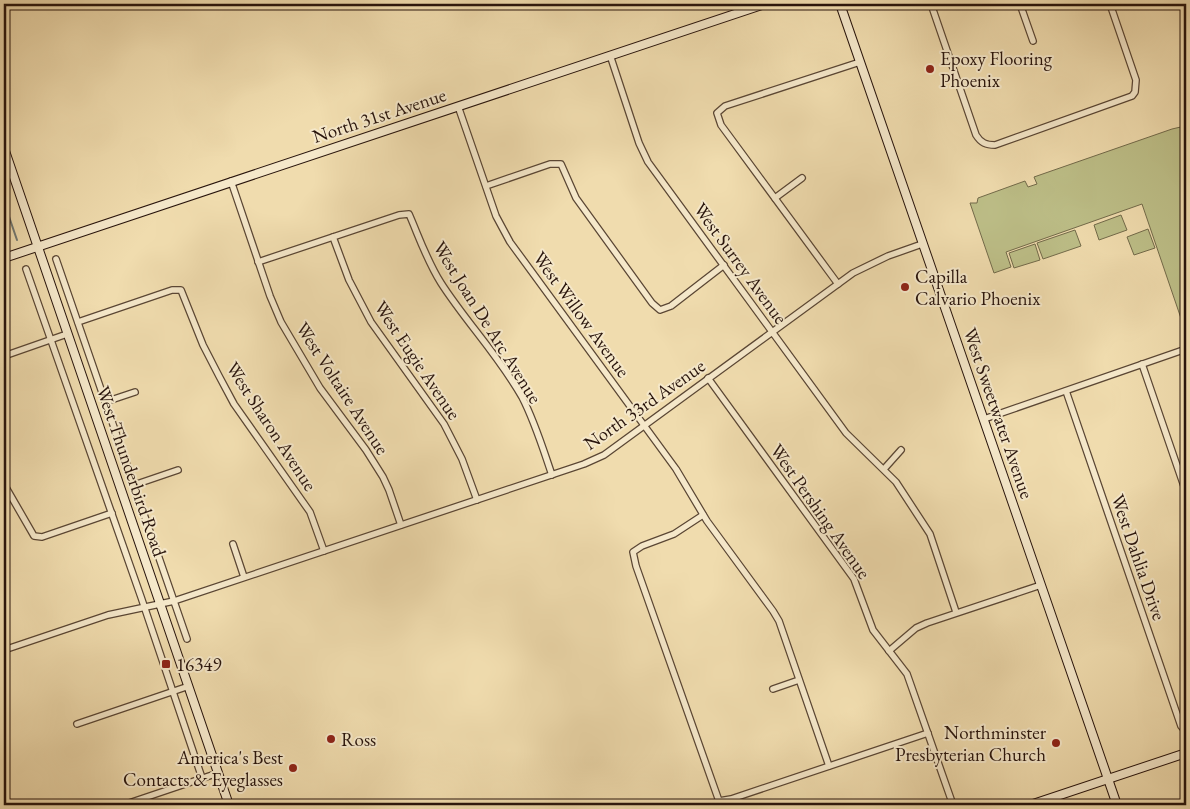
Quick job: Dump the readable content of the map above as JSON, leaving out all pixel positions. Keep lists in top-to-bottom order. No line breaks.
{"streets":{"street":["North 31st Avenue","West Surrey Avenue","West Willow Avenue","West Joan De Arc Avenue","West Eugie Avenue","West Voltaire Avenue","North 33rd Avenue","West Sweetwater Avenue","West Sharon Avenue","West Thunderbird Road","West Pershing Avenue","West Dahlia Drive"]},"crossings":[["North 31st Avenue","West Surrey Avenue"],["North 31st Avenue","West Willow Avenue"],["North 31st Avenue","West Voltaire Avenue"],["North 31st Avenue","West Thunderbird Road"],["West Surrey Avenue","North 33rd Avenue"],["West Willow Avenue","North 33rd Avenue"],["West Joan De Arc Avenue","West Eugie Avenue"],["West Joan De Arc Avenue","North 33rd Avenue"],["West Eugie Avenue","North 33rd Avenue"],["West Voltaire Avenue","North 33rd Avenue"],["North 33rd Avenue","West Sweetwater Avenue"],["North 33rd Avenue","West Sharon Avenue"],["North 33rd Avenue","West Thunderbird Road"],["North 33rd Avenue","West Pershing Avenue"],["West Sharon Avenue","West Thunderbird Road"]],"places":{"other":["Epoxy Flooring Phoenix","Capilla Calvario Phoenix","Ross","Northminster Presbyterian Church","America's Best Contacts & Eyeglasses"],"transit":["16349"]}}
